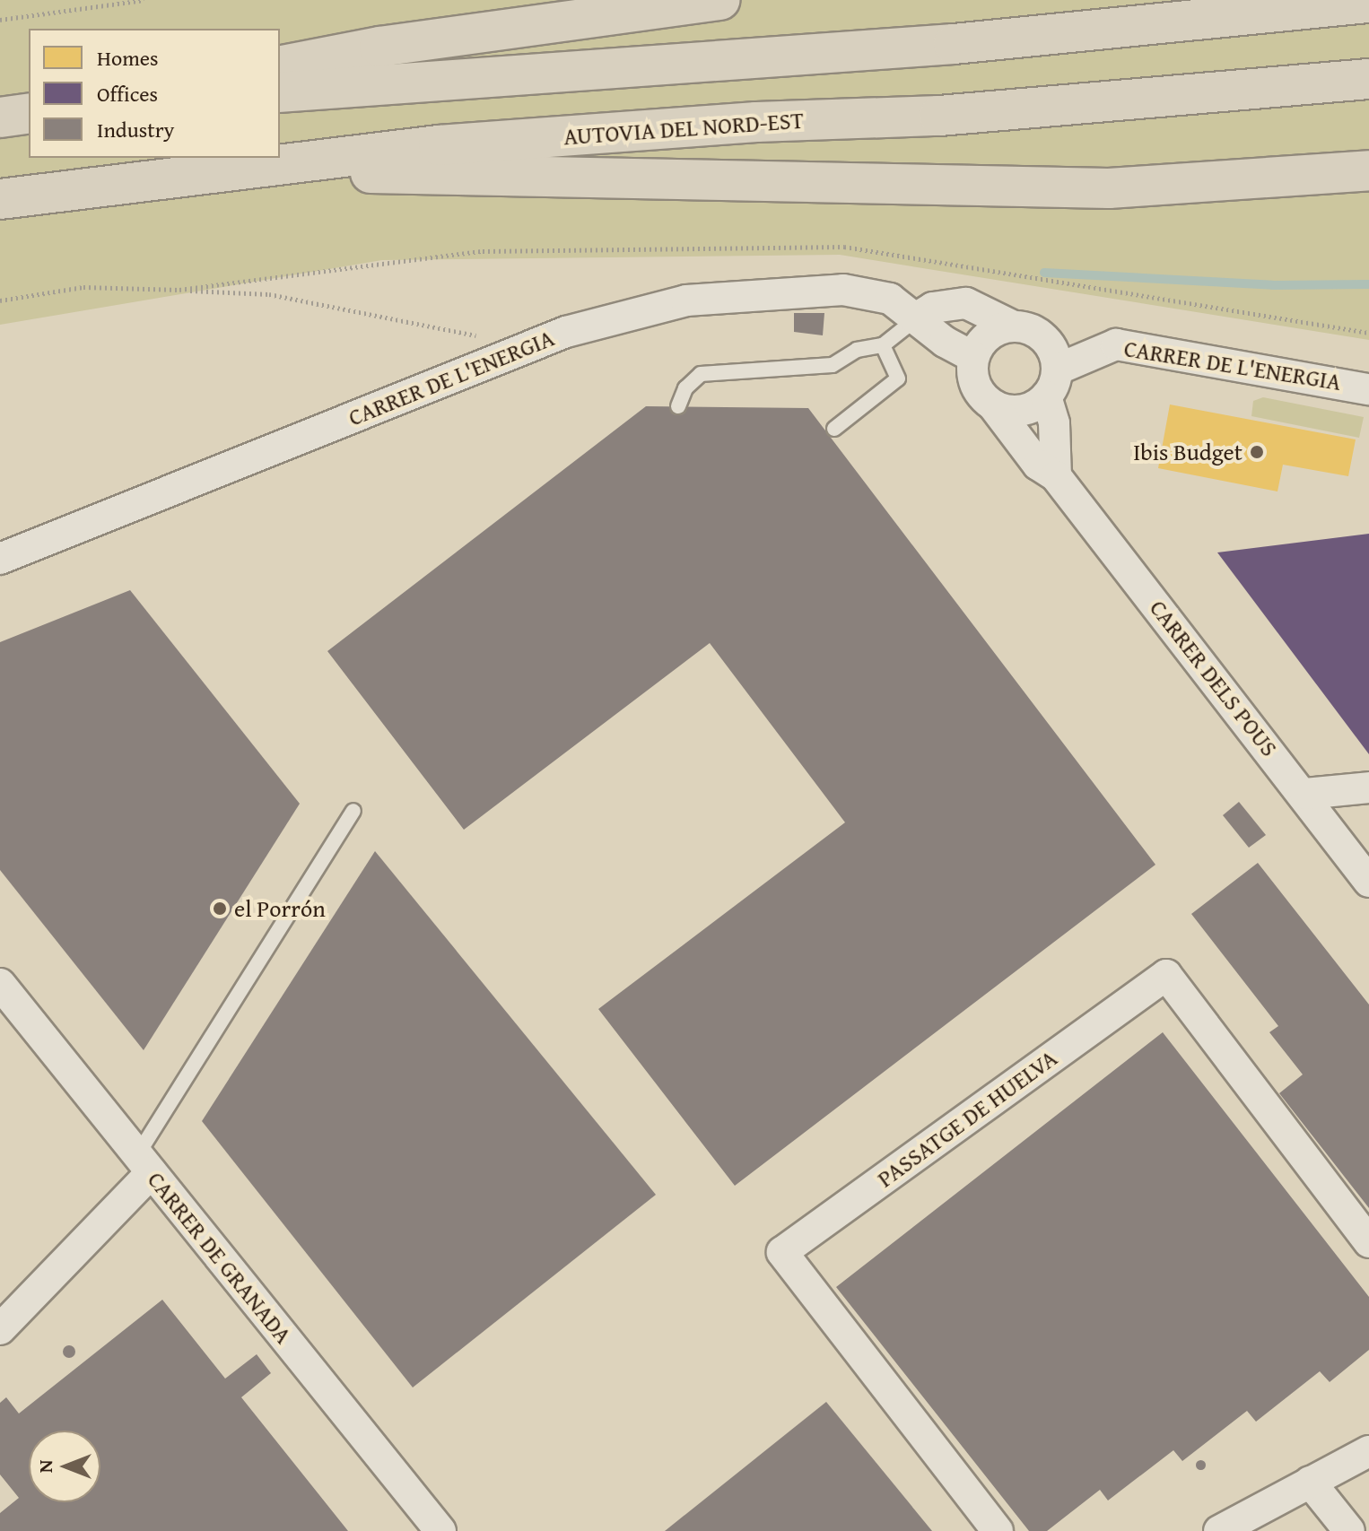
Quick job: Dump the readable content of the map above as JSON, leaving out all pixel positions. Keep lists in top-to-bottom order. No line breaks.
{"streets":{"highway":["AUTOVIA DEL NORD-EST"],"street":["CARRER DE L'ENERGIA","CARRER DELS POUS","PASSATGE DE HUELVA","CARRER DE GRANADA"]},"crossings":[["CARRER DE L'ENERGIA","CARRER DELS POUS"]],"places":["Ibis Budget","el Porrón"],"legend":["Homes","Offices","Industry"],"north":"left"}
